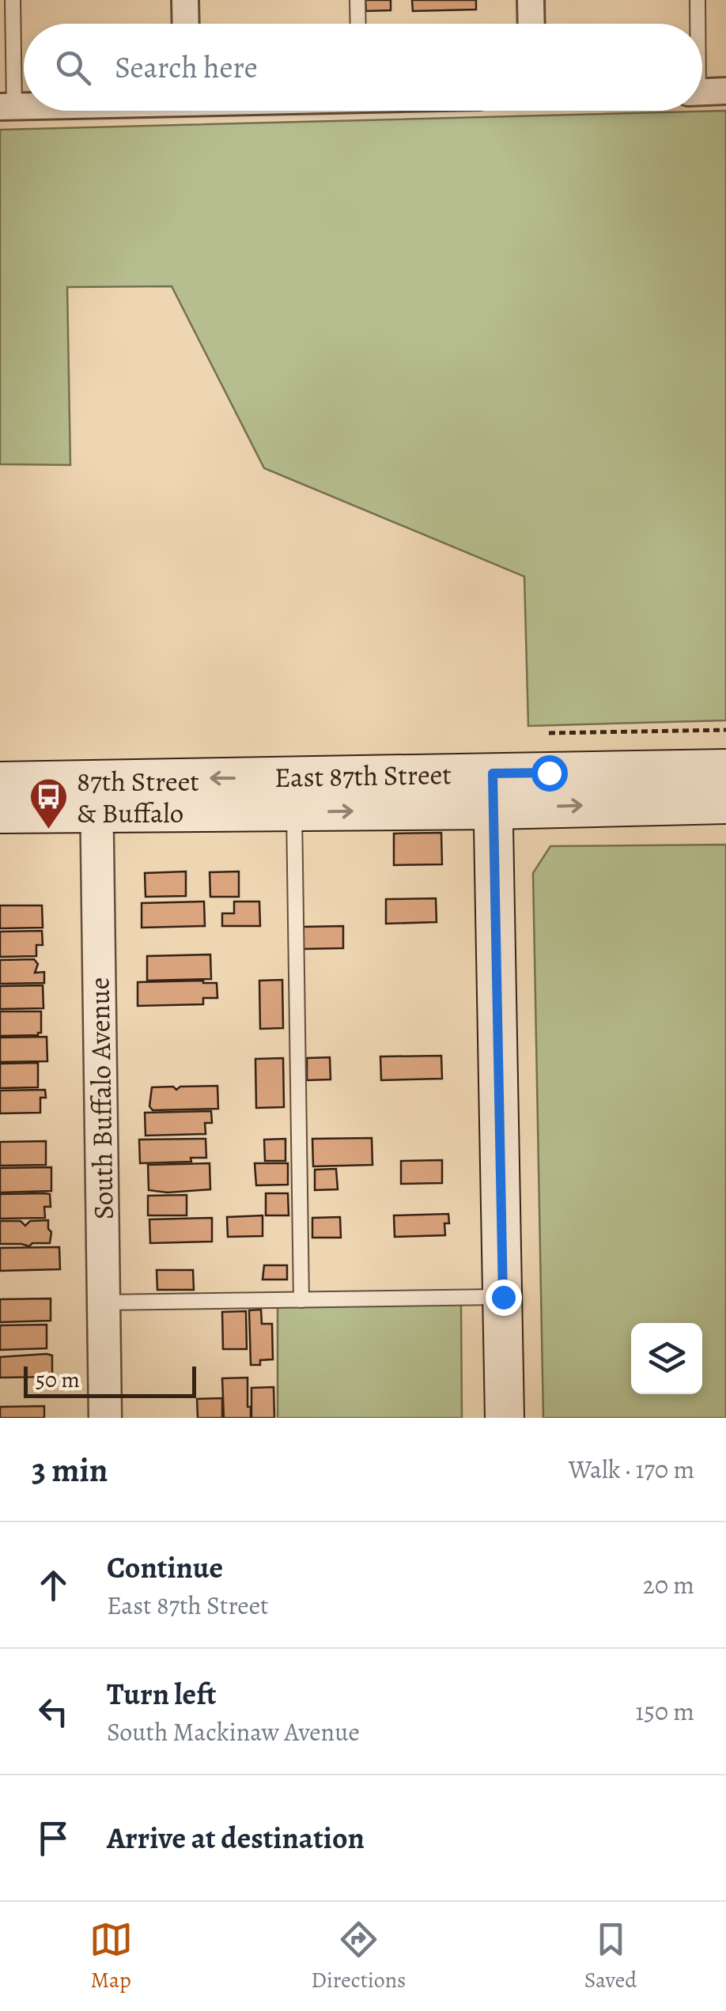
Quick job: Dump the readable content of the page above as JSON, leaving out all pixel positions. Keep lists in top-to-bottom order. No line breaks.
{"streets":{"main road":["East 87th Street"],"street":["South Buffalo Avenue"]},"crossings":[["East 87th Street","South Buffalo Avenue"]],"places":{"bus stop":["87th Street & Buffalo"]},"scale_bar":"50 m","page":{"search":"Search here","scale":"50 m","heading":["3 min","Walk · 170 m"],"list":[["Continue","East 87th Street","20 m"],["Turn left","South Mackinaw Avenue","150 m"],"Arrive at destination"],"nav":["Map","Directions","Saved"]}}
